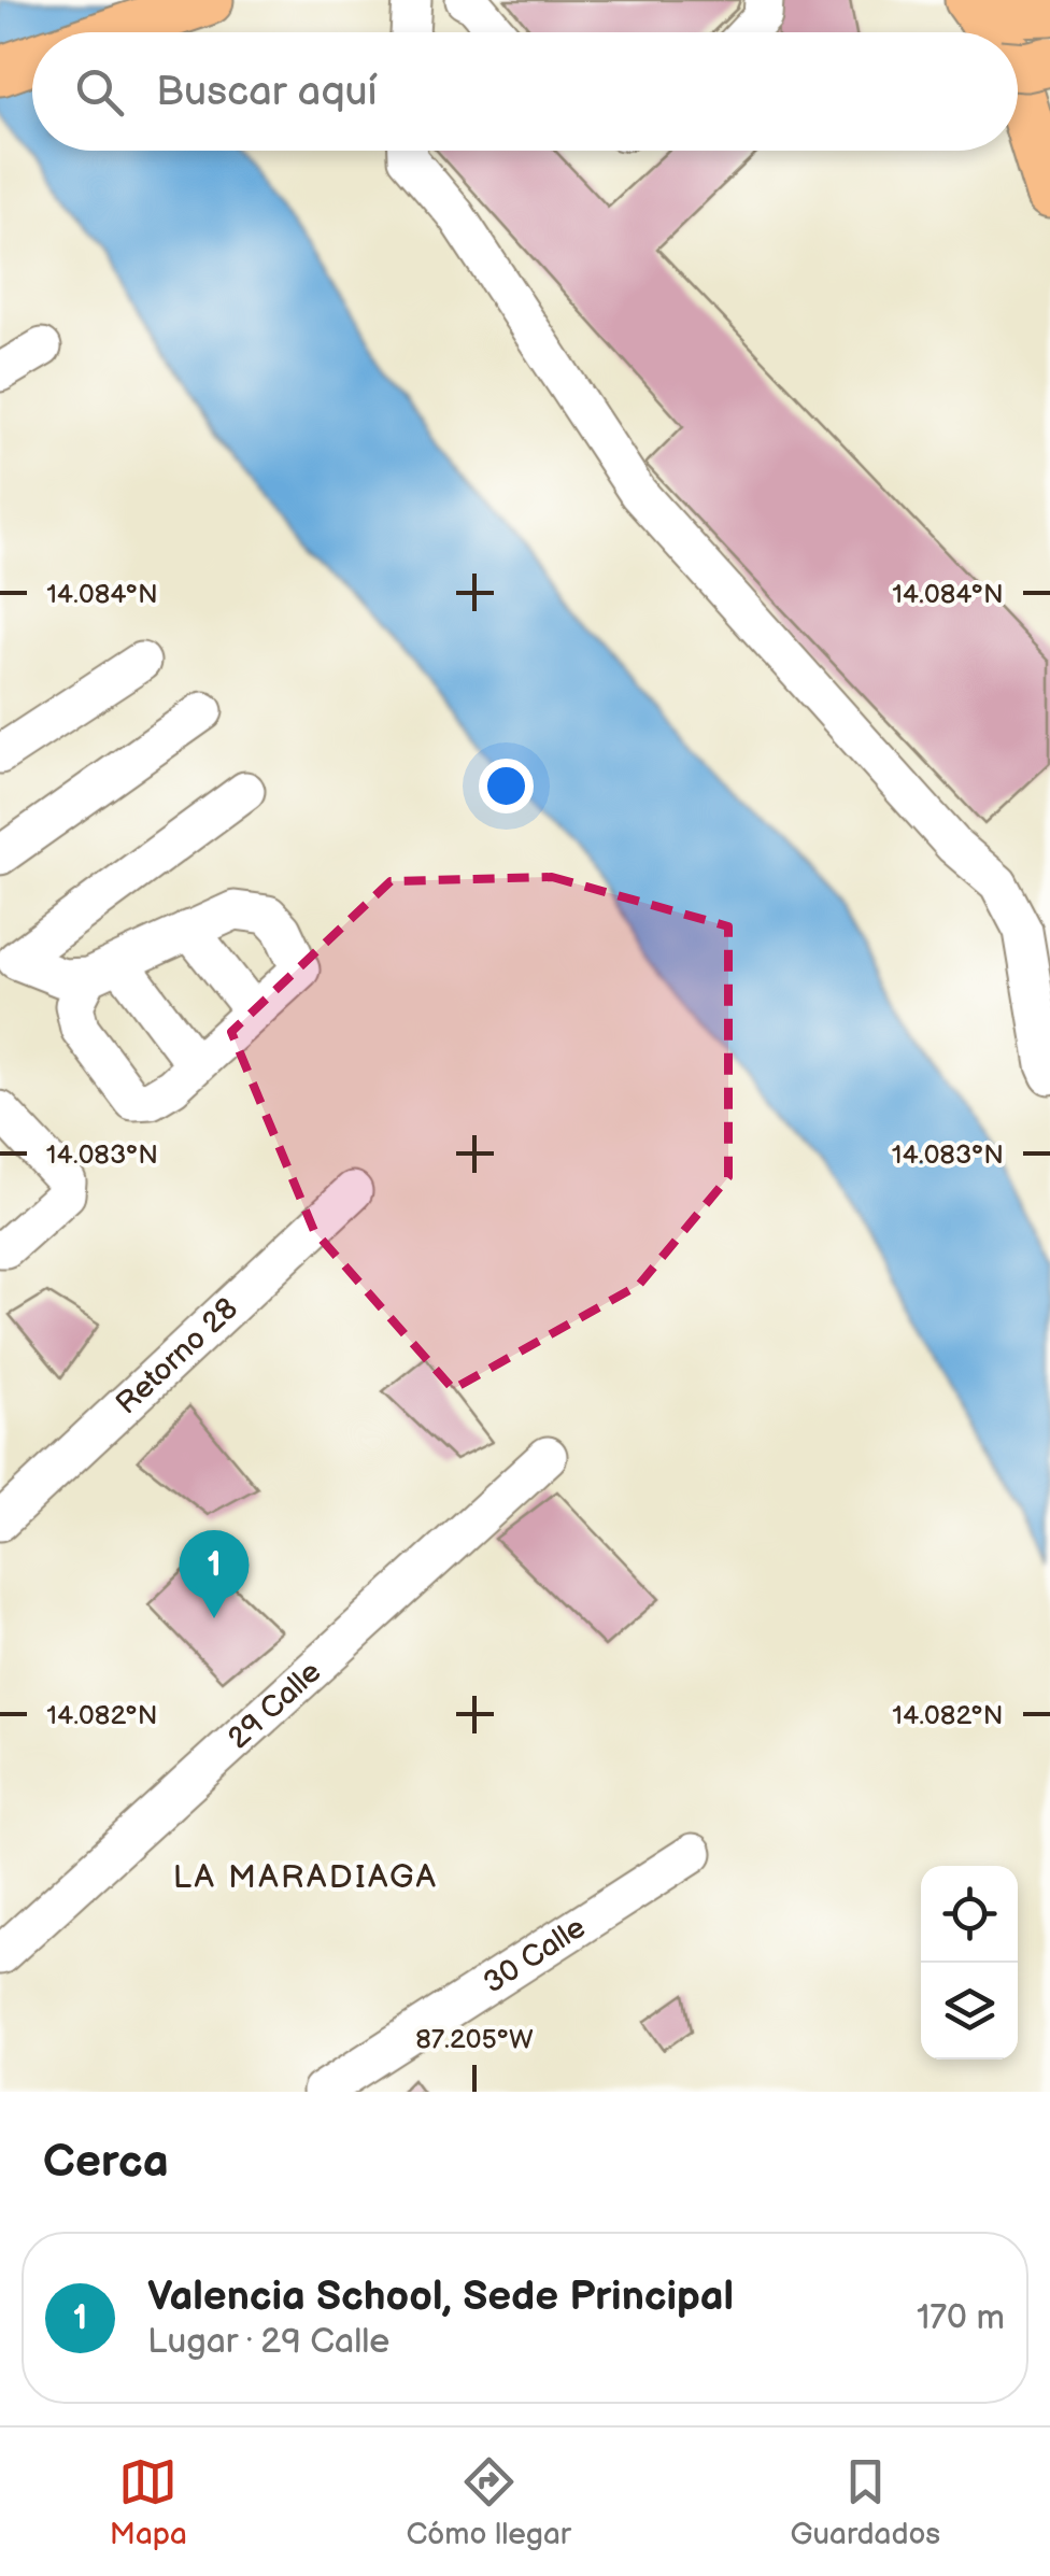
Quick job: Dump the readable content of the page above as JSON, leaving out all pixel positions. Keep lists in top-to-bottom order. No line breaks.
{"streets":{"street":["Retorno 28","29 Calle","30 Calle"]},"districts":["LA MARADIAGA"],"page":{"search":"Buscar aquí","pins":"1","heading":"Cerca","list":[{"mark":"1","name":"Valencia School, Sede Principal","note":"Lugar · 29 Calle","value":"170 m"}],"nav":["Mapa","Cómo llegar","Guardados"]},"coordinates":["14.084°N","14.083°N","14.082°N","87.205°W"]}
